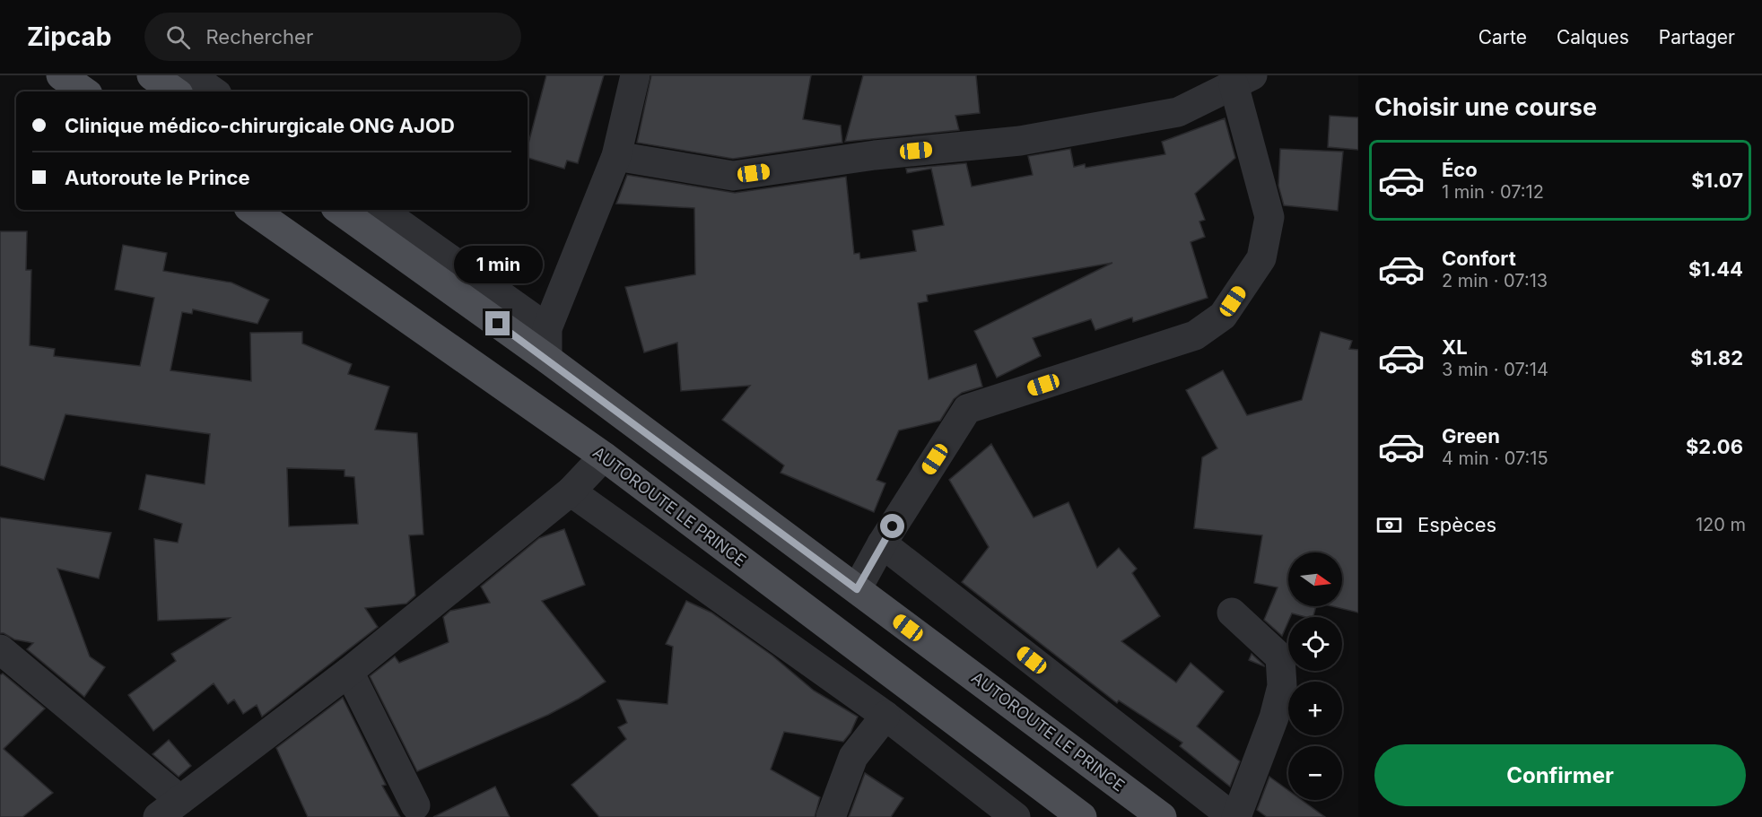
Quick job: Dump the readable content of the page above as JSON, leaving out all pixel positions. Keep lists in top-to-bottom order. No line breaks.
{"streets":{"main road":["AUTOROUTE LE PRINCE"]},"north":"right","page":{"header":"Zipcab","search":"Rechercher","nav":["Carte","Calques","Partager"],"heading":"Choisir une course","banner":["Clinique médico-chirurgicale ONG AJOD","Autoroute le Prince"],"list":[{"name":"Éco","note":"1 min · 07:12","value":"$1.07"},{"name":"Confort","note":"2 min · 07:13","value":"$1.44"},{"name":"XL","note":"3 min · 07:14","value":"$1.82"},{"name":"Green","note":"4 min · 07:15","value":"$2.06"}],"bubble":"1 min","pay":["Espèces","120 m"],"map_buttons":["+","−"],"buttons":"Confirmer"}}
